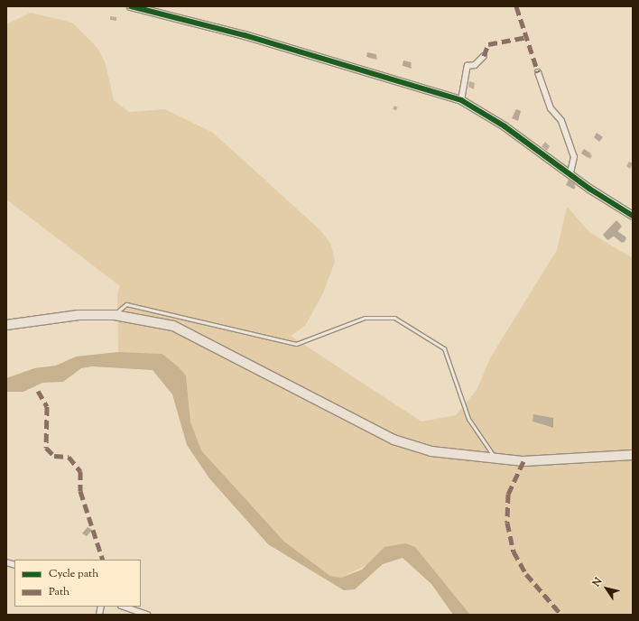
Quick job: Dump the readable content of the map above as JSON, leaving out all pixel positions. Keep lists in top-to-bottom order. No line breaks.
{"legend":["Cycle path","Path"],"north":"top left"}
